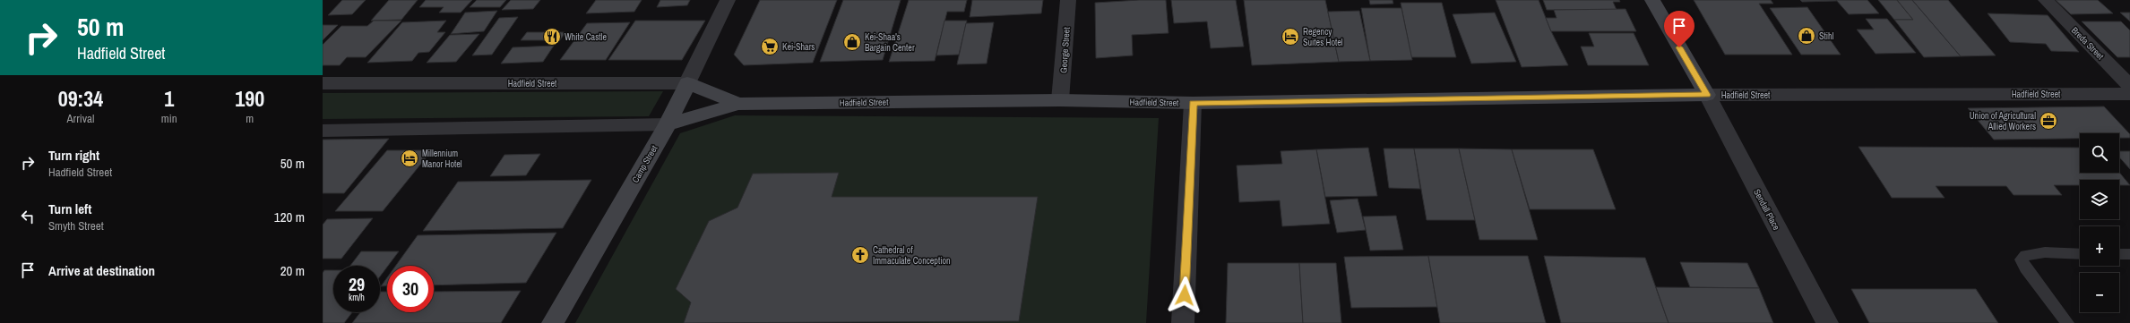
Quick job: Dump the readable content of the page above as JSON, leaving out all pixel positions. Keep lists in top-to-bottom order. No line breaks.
{"streets":{"main road":["Hadfield Street","Camp Street"],"street":["Breda Street","George Street","Sendall Place"]},"crossings":[["George Street","Hadfield Street"],["Hadfield Street","Camp Street"],["Hadfield Street","Sendall Place"]],"places":{"shop":["Stihl","Kei-Shaa's Bargain Center"],"restaurant":["White Castle"],"hotel":["Regency Suites Hotel","Millennium Manor Hotel"],"supermarket":["Kei-Shars"],"office":["Union of Agricultural Allied Workers"],"church":["Cathedral of Immaculate Conception"]},"page":{"turn":["50 m","Hadfield Street"],"eta":["09:34","Arrival","1","min","190","m"],"map_buttons":["+","−"],"list":[{"name":"Turn right","note":"Hadfield Street","value":"50 m"},{"name":"Turn left","note":"Smyth Street","value":"120 m"},{"name":"Arrive at destination","value":"20 m"}],"speed":"29 km/h","limit":"30"}}
